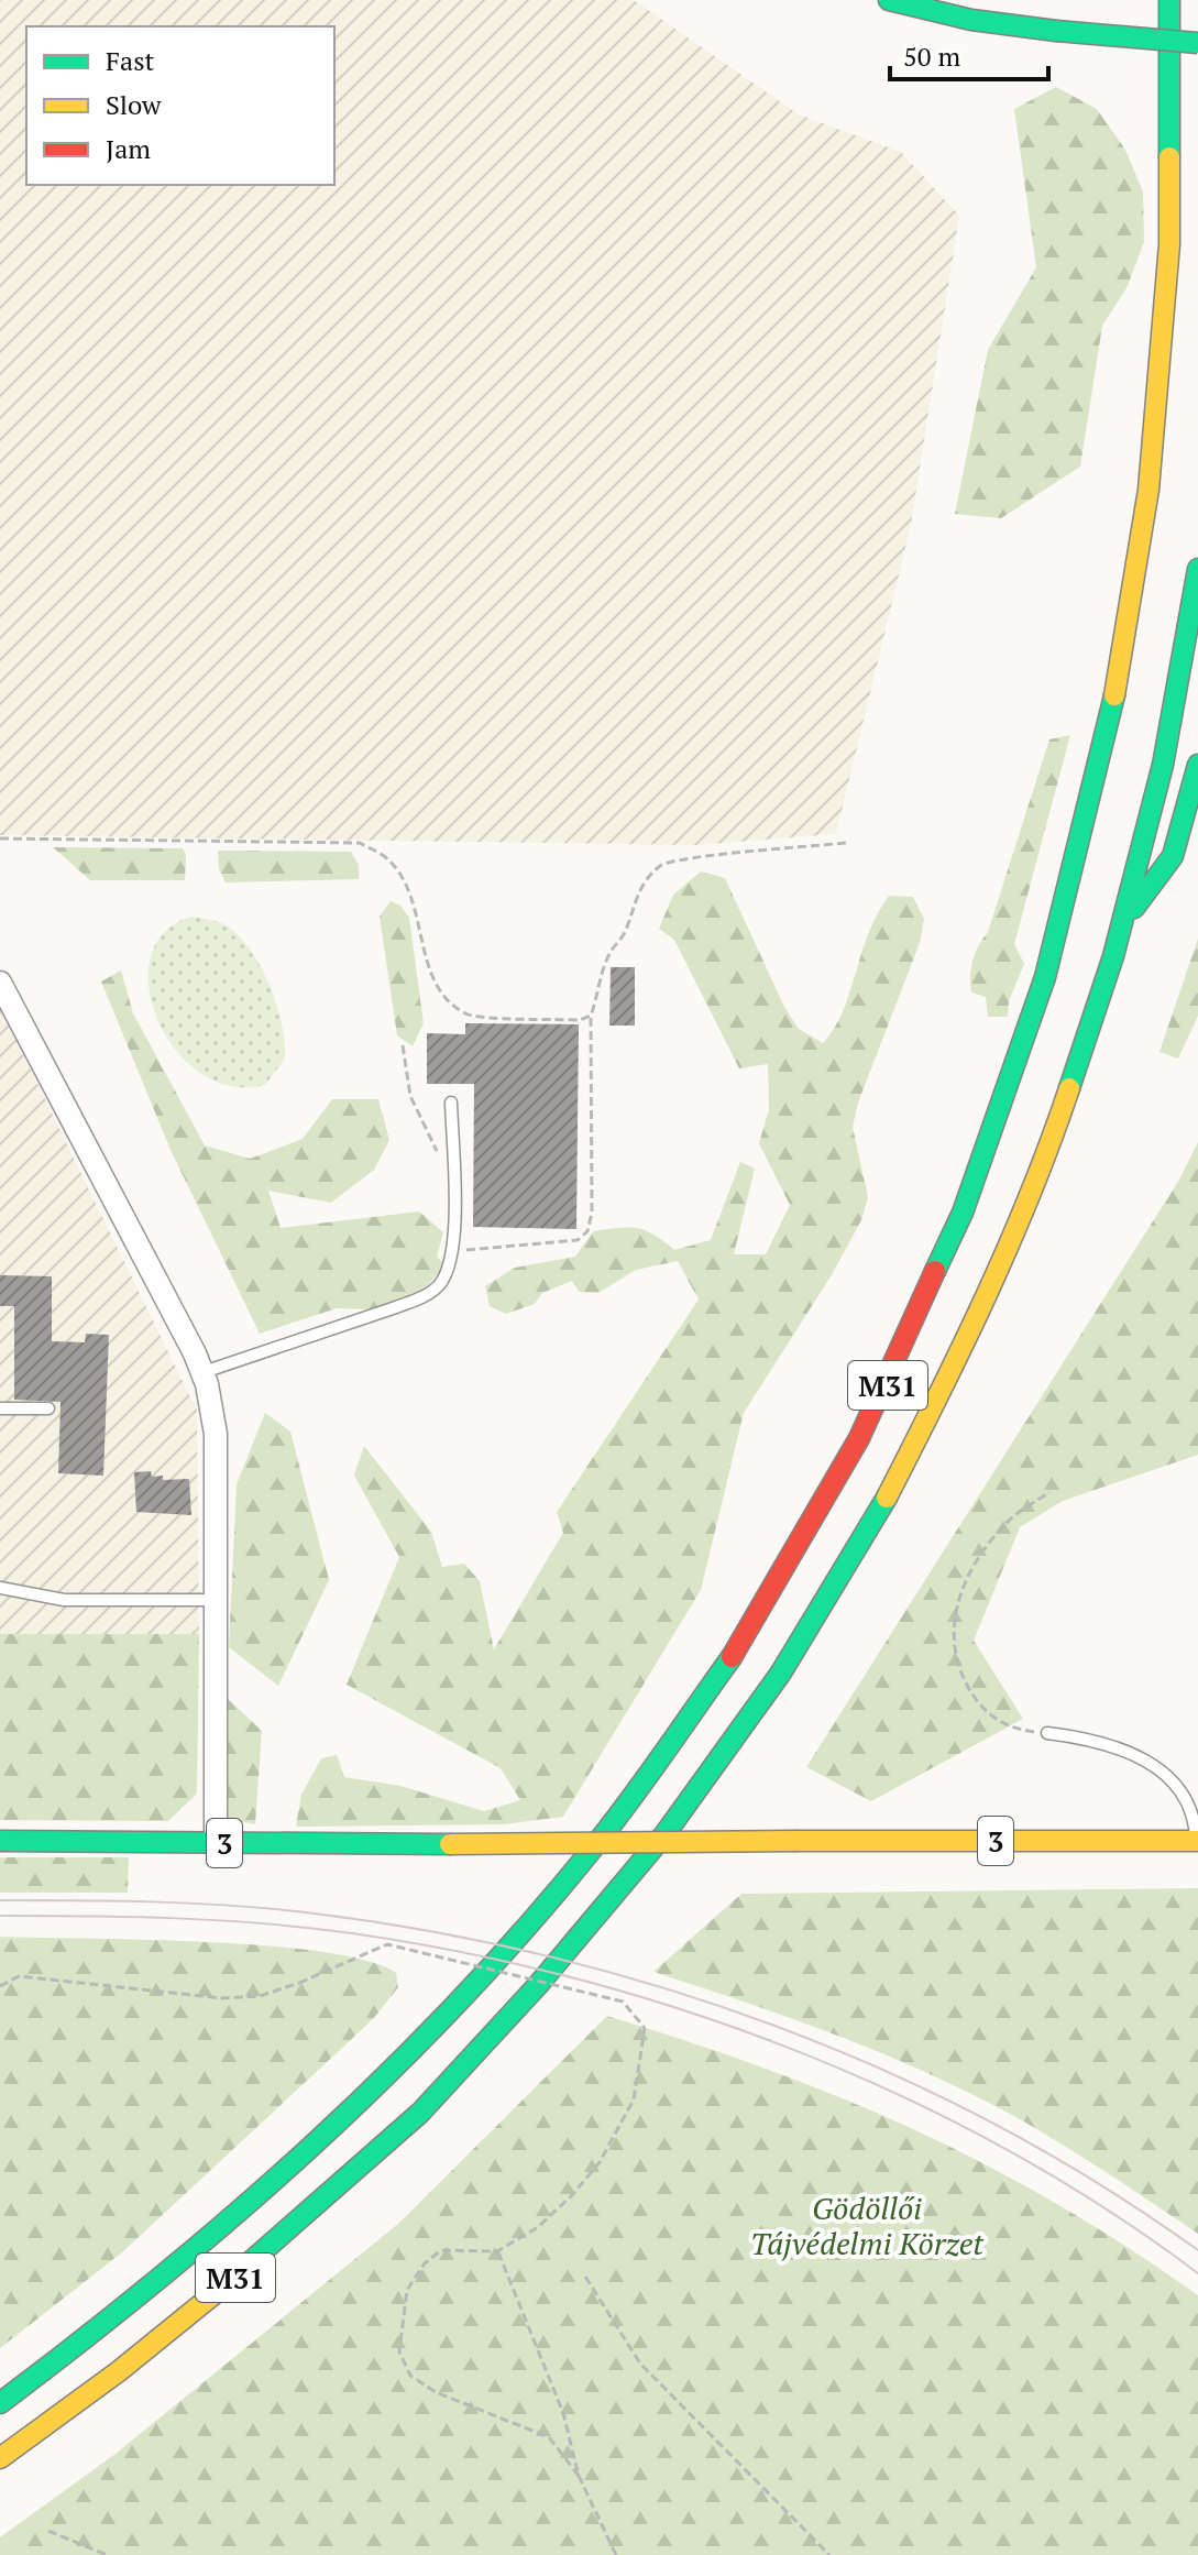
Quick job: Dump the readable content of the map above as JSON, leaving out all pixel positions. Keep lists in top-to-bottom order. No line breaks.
{"streets":{"main road":["M31","3"]},"parks":["Gödöllői Tájvédelmi Körzet"],"legend":["Fast","Slow","Jam"],"scale_bar":"50 m"}
